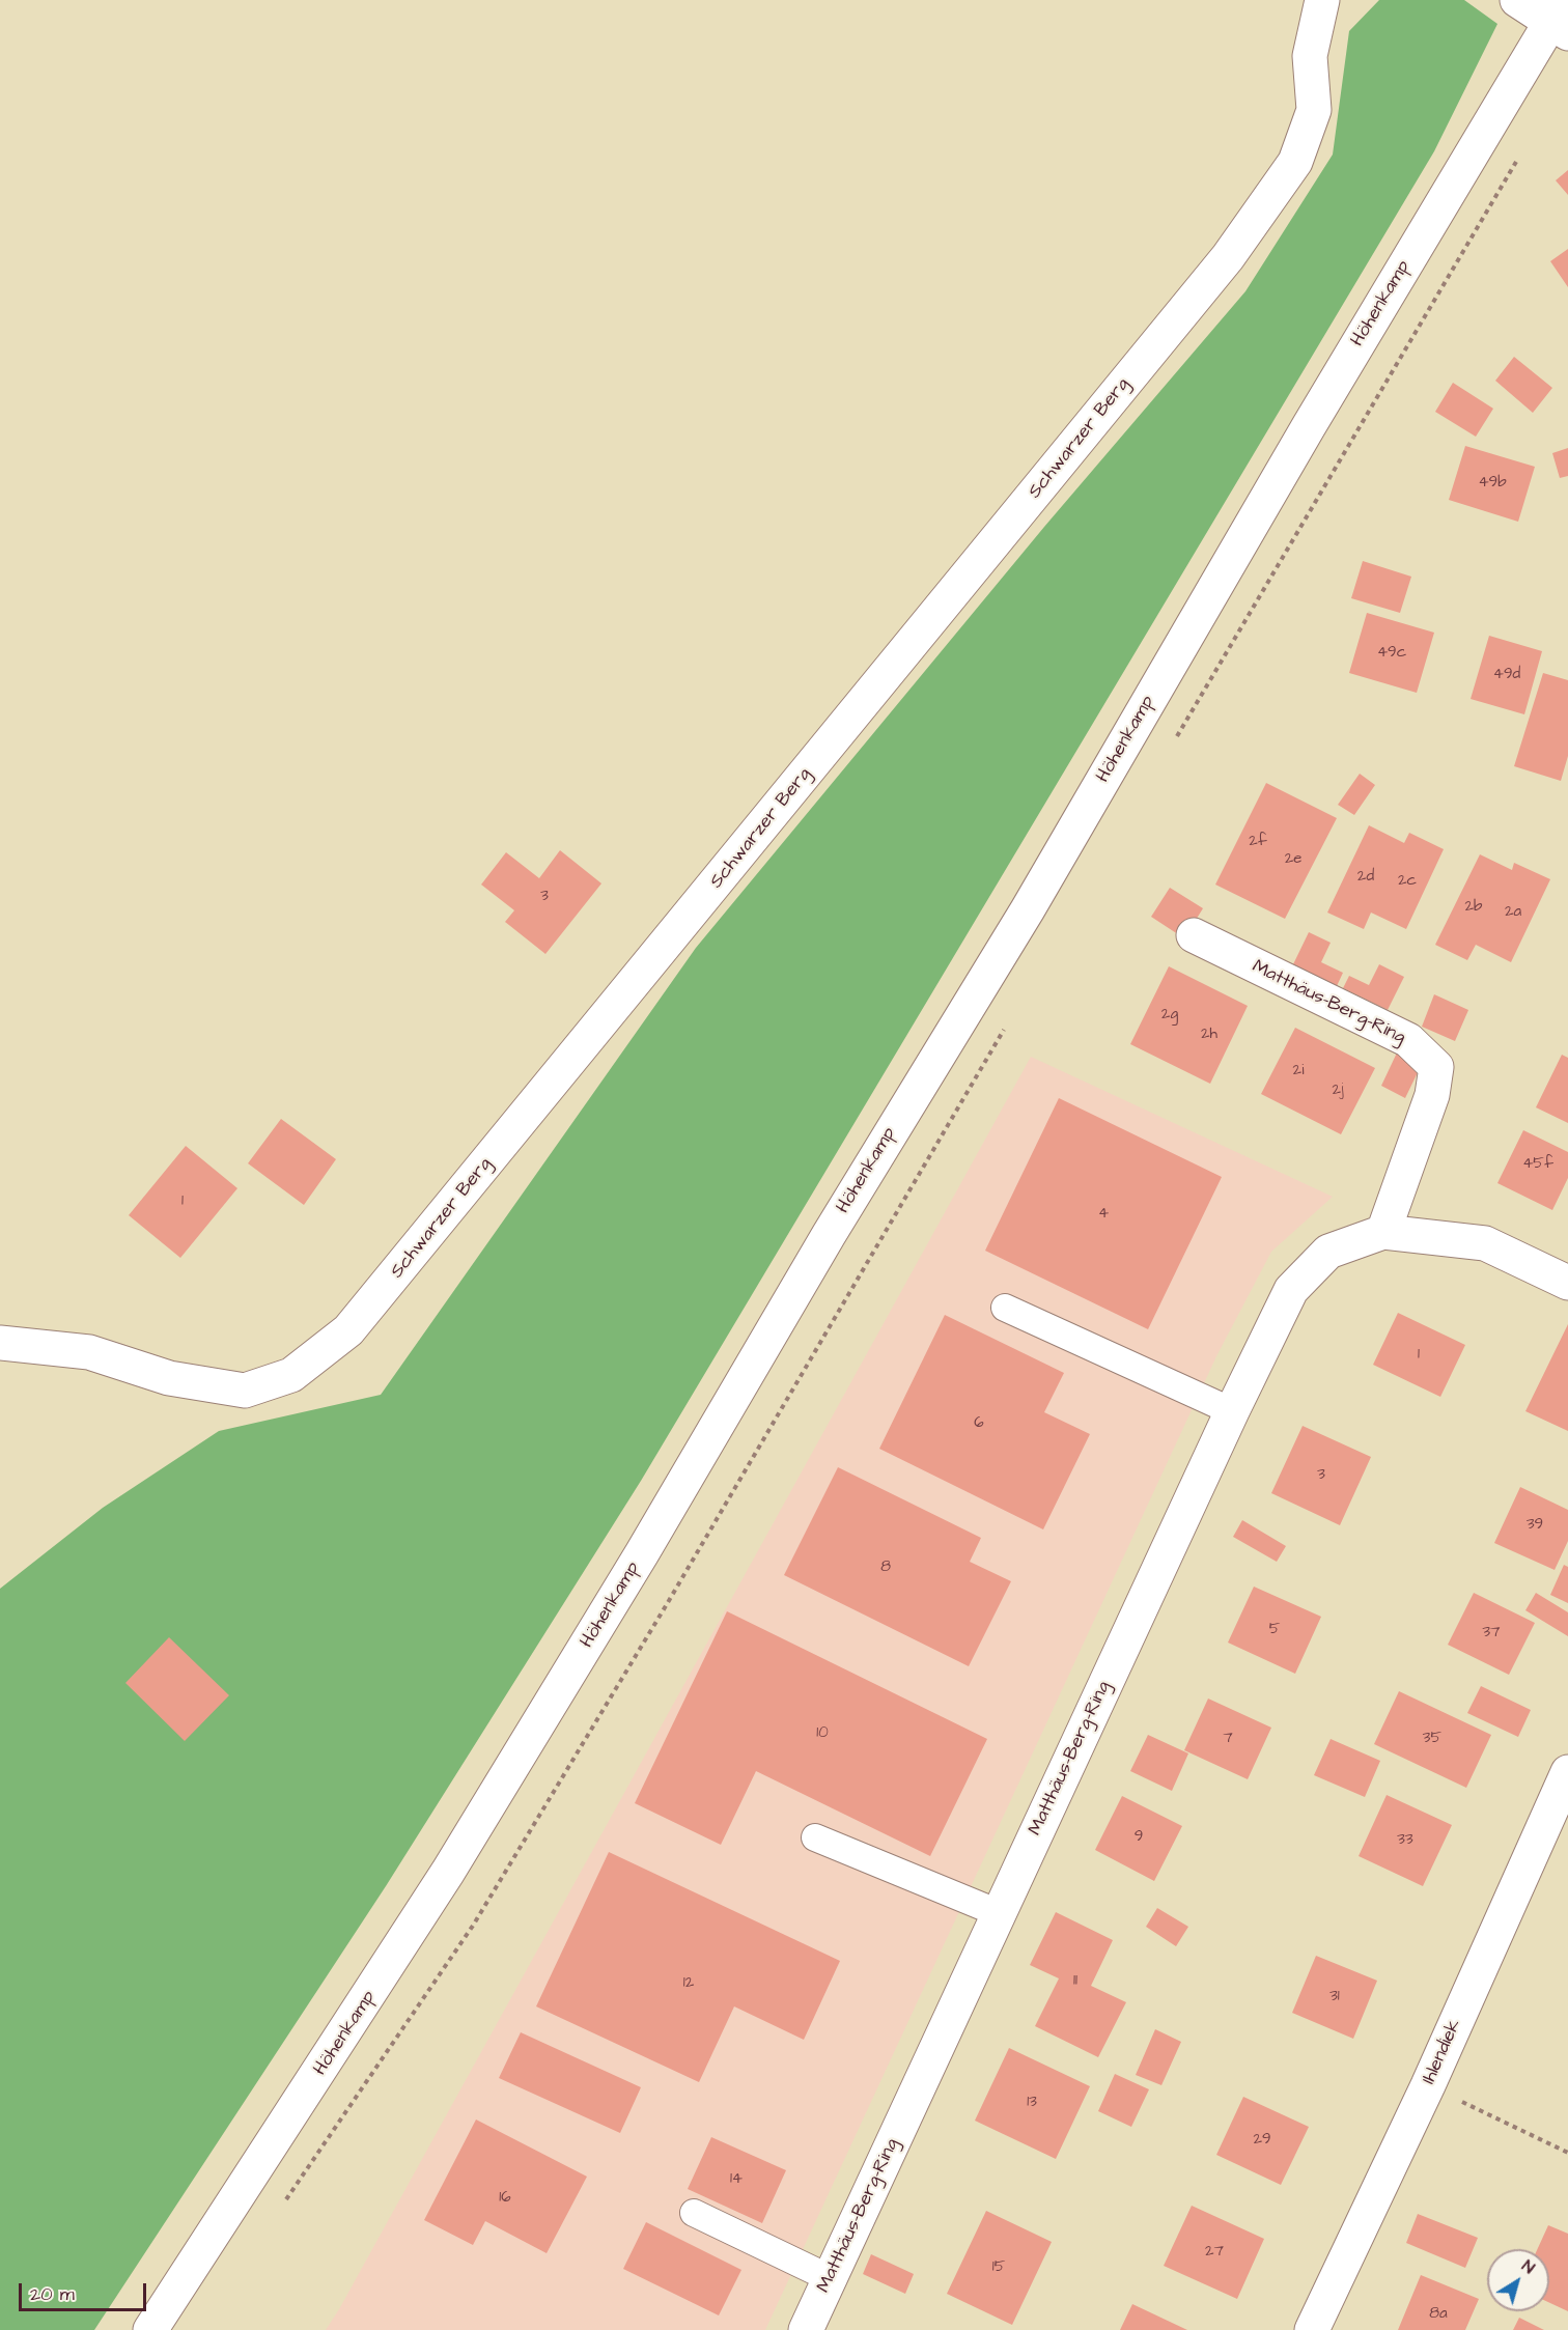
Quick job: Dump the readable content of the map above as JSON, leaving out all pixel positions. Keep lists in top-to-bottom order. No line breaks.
{"streets":{"street":["Höhenkamp","Schwarzer Berg","Matthäus-Berg-Ring","Ihlendiek"]},"house_numbers":["49b","49c","49d","2f","2e","2d","2c","3","2b","2a","2g","2h","2i","2j","45f","1","4","1","6","3","39","8","5","37","10","7","35","9","33","11","12","31","13","29","14","16","27","15","8a"],"scale_bar":"20 m","north":"top right"}
